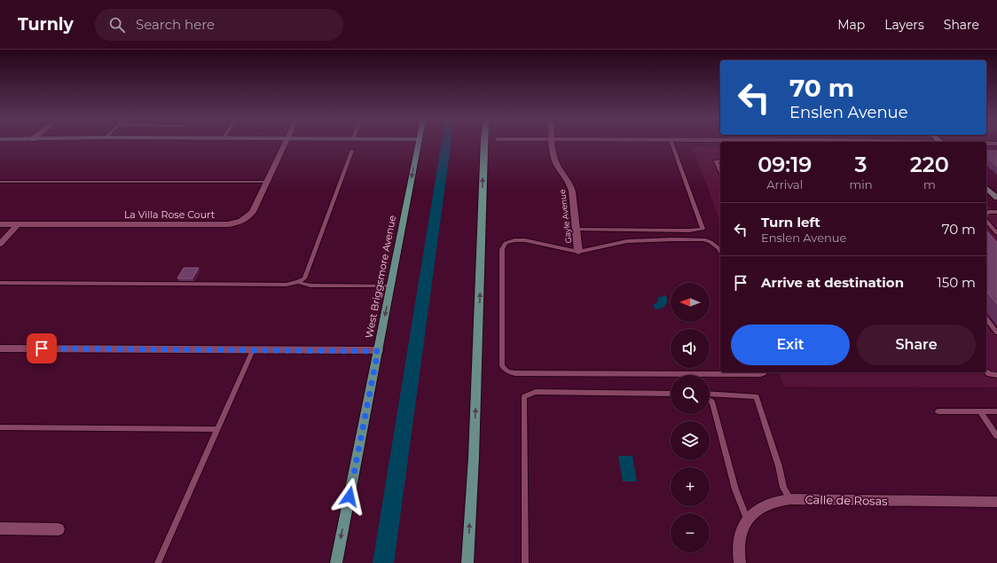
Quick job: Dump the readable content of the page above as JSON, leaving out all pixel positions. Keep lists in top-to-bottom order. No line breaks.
{"streets":{"main road":["West Briggsmore Avenue"],"street":["La Villa Rose Court","Gayle Avenue","Calle de Rosas"]},"one_way":["West Briggsmore Avenue"],"north":"left","page":{"header":"Turnly","search":"Search here","nav":["Map","Layers","Share"],"turn":["70 m","Enslen Avenue"],"eta":["09:19","Arrival","3","min","220","m"],"list":[{"name":"Turn left","note":"Enslen Avenue","value":"70 m"},{"name":"Arrive at destination","value":"150 m"}],"map_buttons":["+","−"],"buttons":["Exit","Share"]}}
